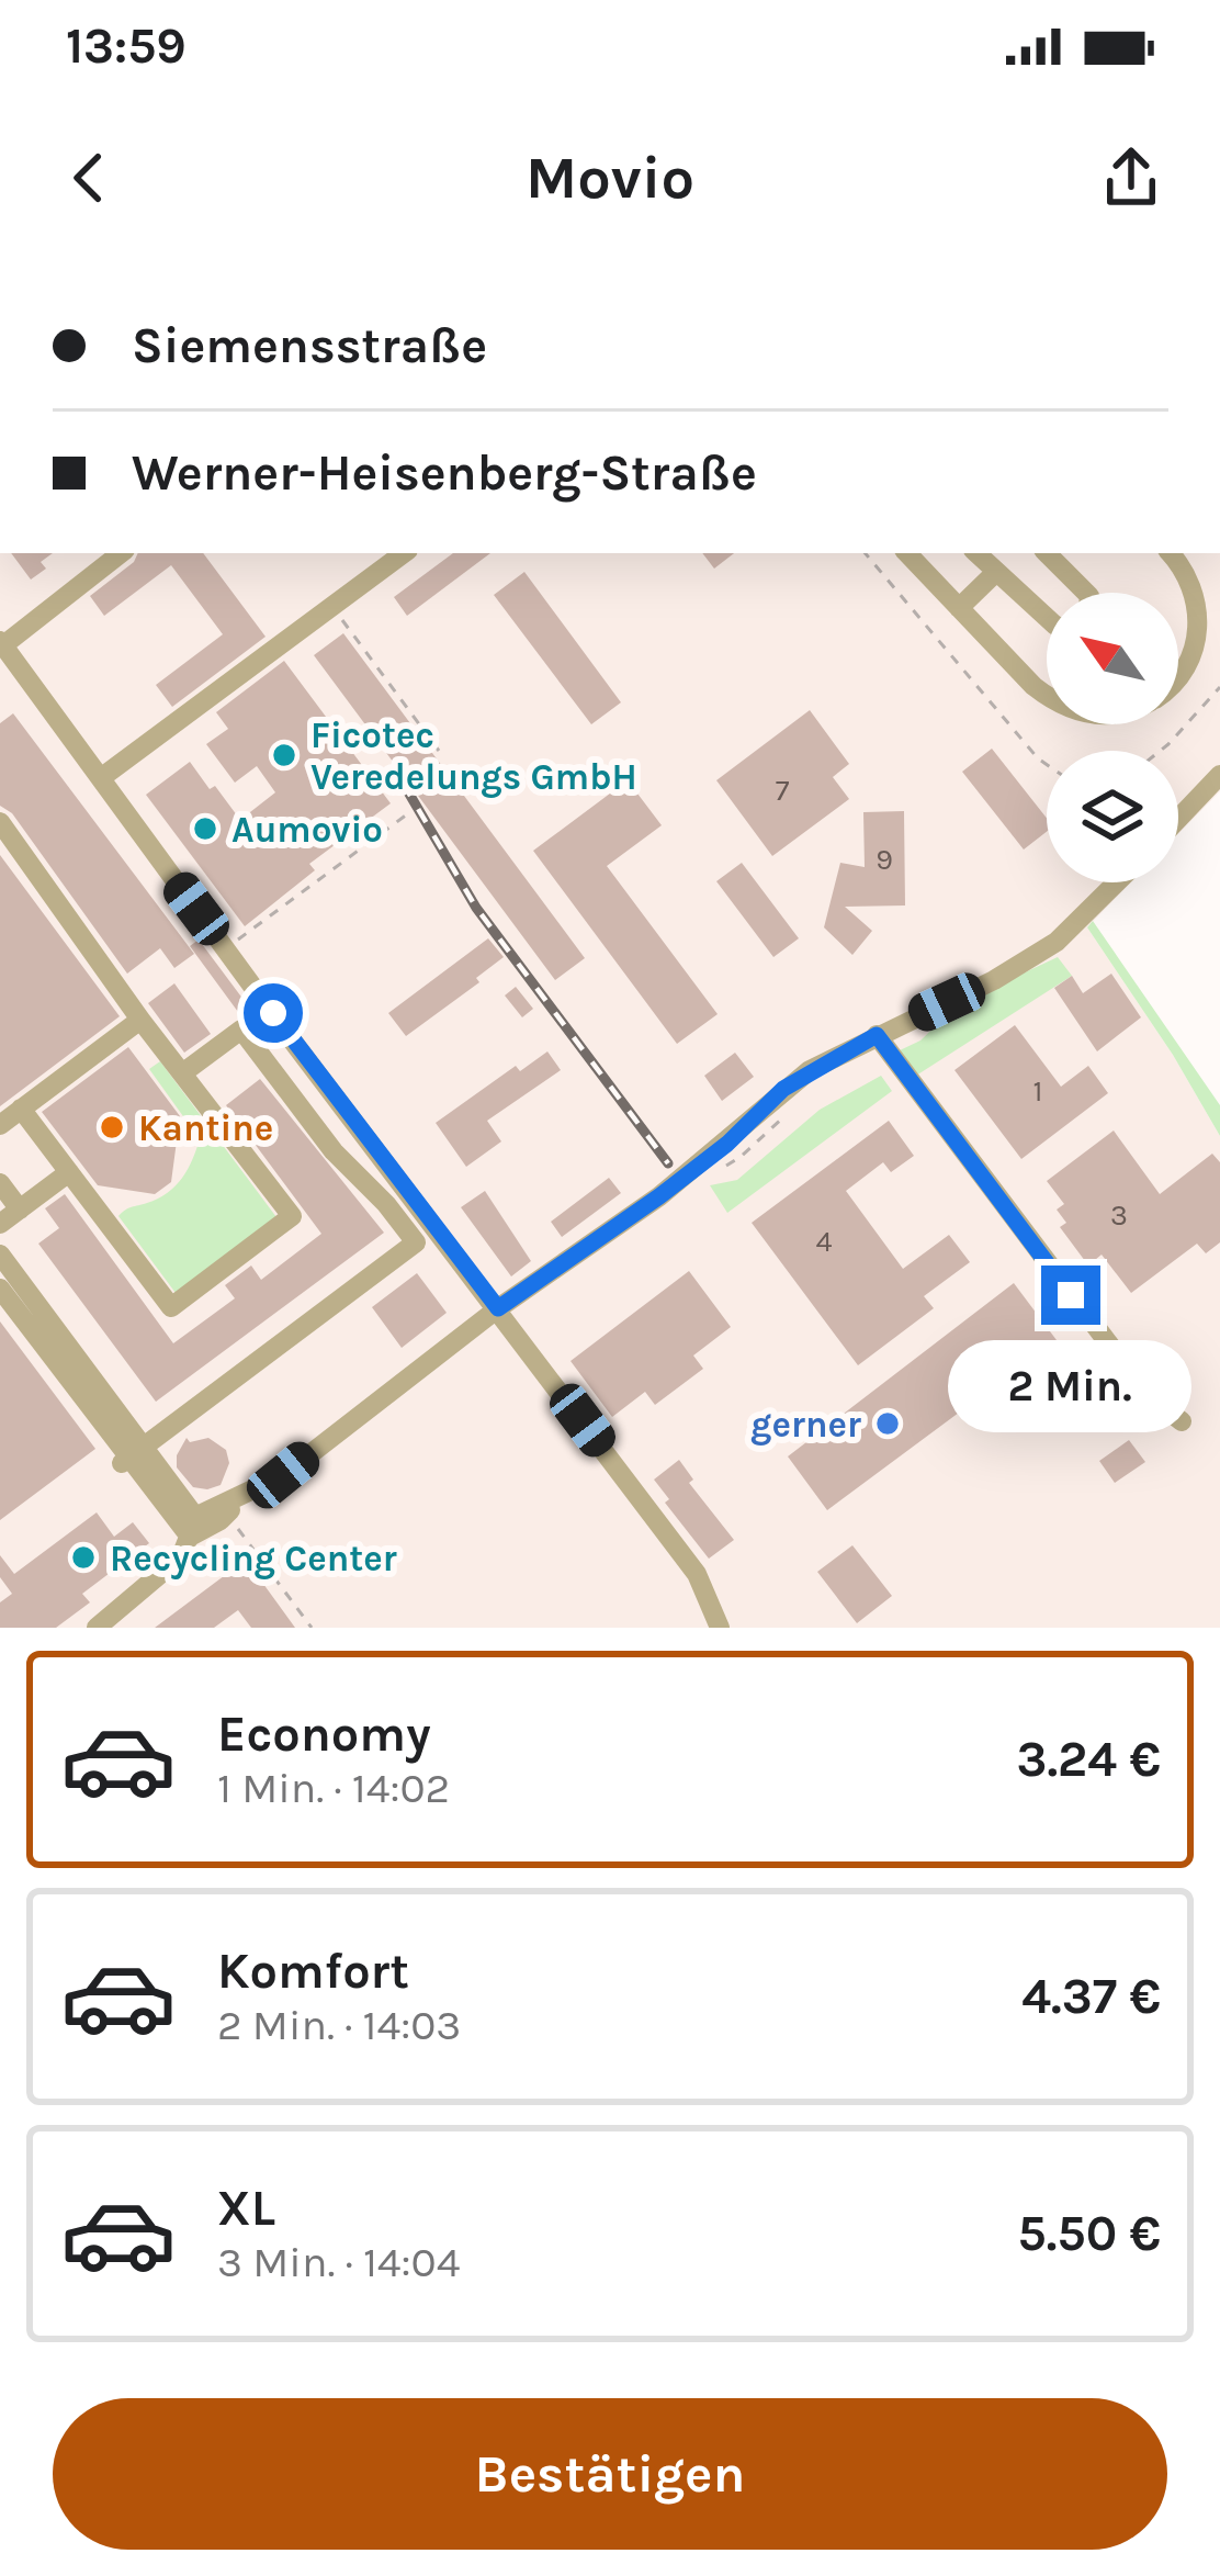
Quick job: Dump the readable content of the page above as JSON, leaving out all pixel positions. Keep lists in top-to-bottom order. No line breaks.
{"places":["Ficotec Veredelungs GmbH","Aumovio","Kantine","gerner","Recycling Center"],"house_numbers":["7","9","1","3","4"],"north":"top left","page":{"status":"13:59","header":"Movio","banner":["Siemensstraße","Werner-Heisenberg-Straße"],"bubble":"2 Min.","list":[{"name":"Economy","note":"1 Min. · 14:02","value":"3.24 €"},{"name":"Komfort","note":"2 Min. · 14:03","value":"4.37 €"},{"name":"XL","note":"3 Min. · 14:04","value":"5.50 €"}],"buttons":"Bestätigen"}}
